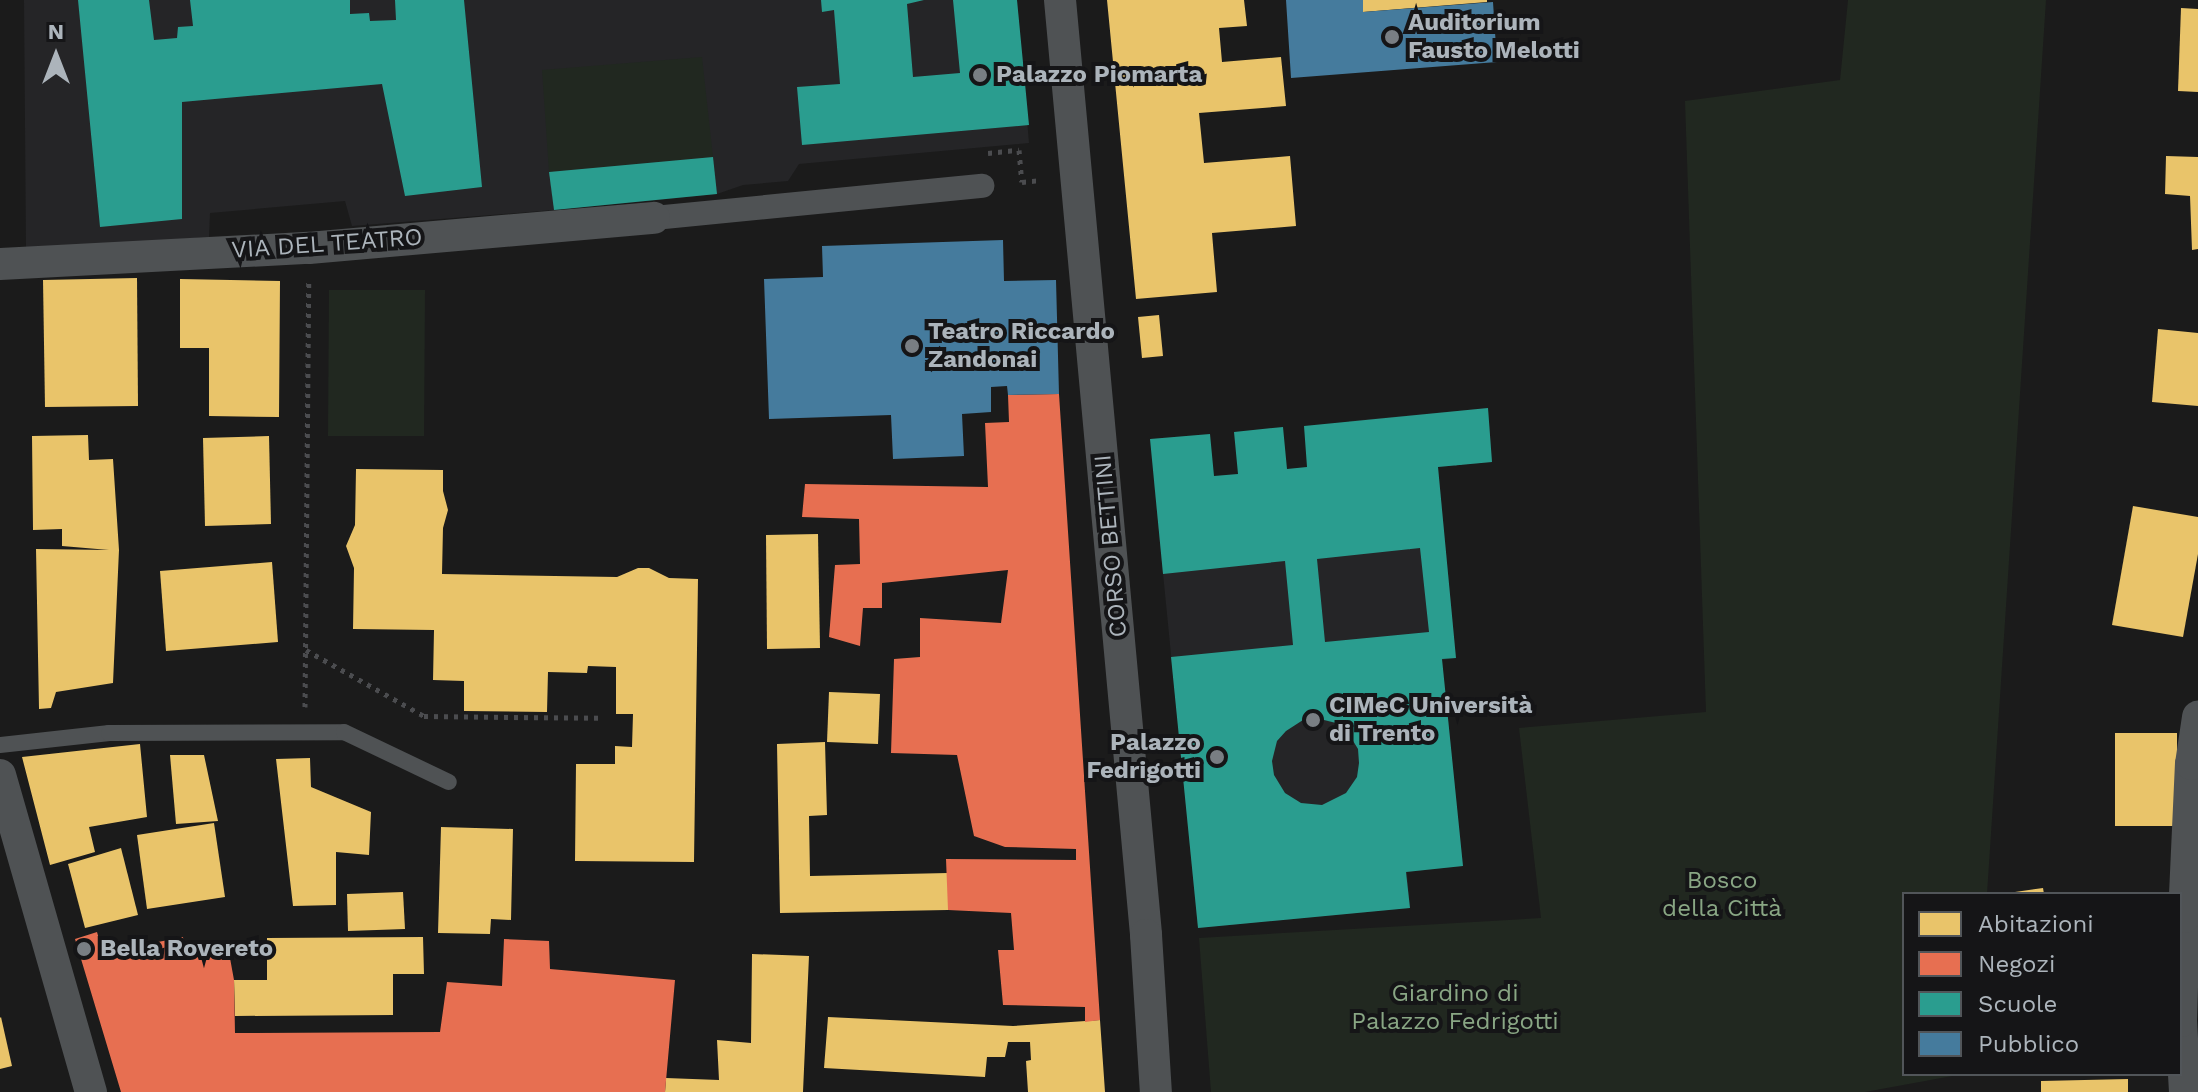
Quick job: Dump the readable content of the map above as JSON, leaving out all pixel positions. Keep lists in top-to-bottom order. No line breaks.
{"streets":{"street":["VIA DEL TEATRO","CORSO BETTINI"]},"parks":["Bosco della Città","Giardino di Palazzo Fedrigotti"],"places":["Auditorium Fausto Melotti","Palazzo Piomarta","Teatro Riccardo Zandonai","CIMeC Università di Trento","Palazzo Fedrigotti","Bella Rovereto"],"legend":["Abitazioni","Negozi","Scuole","Pubblico"],"north":"top"}
